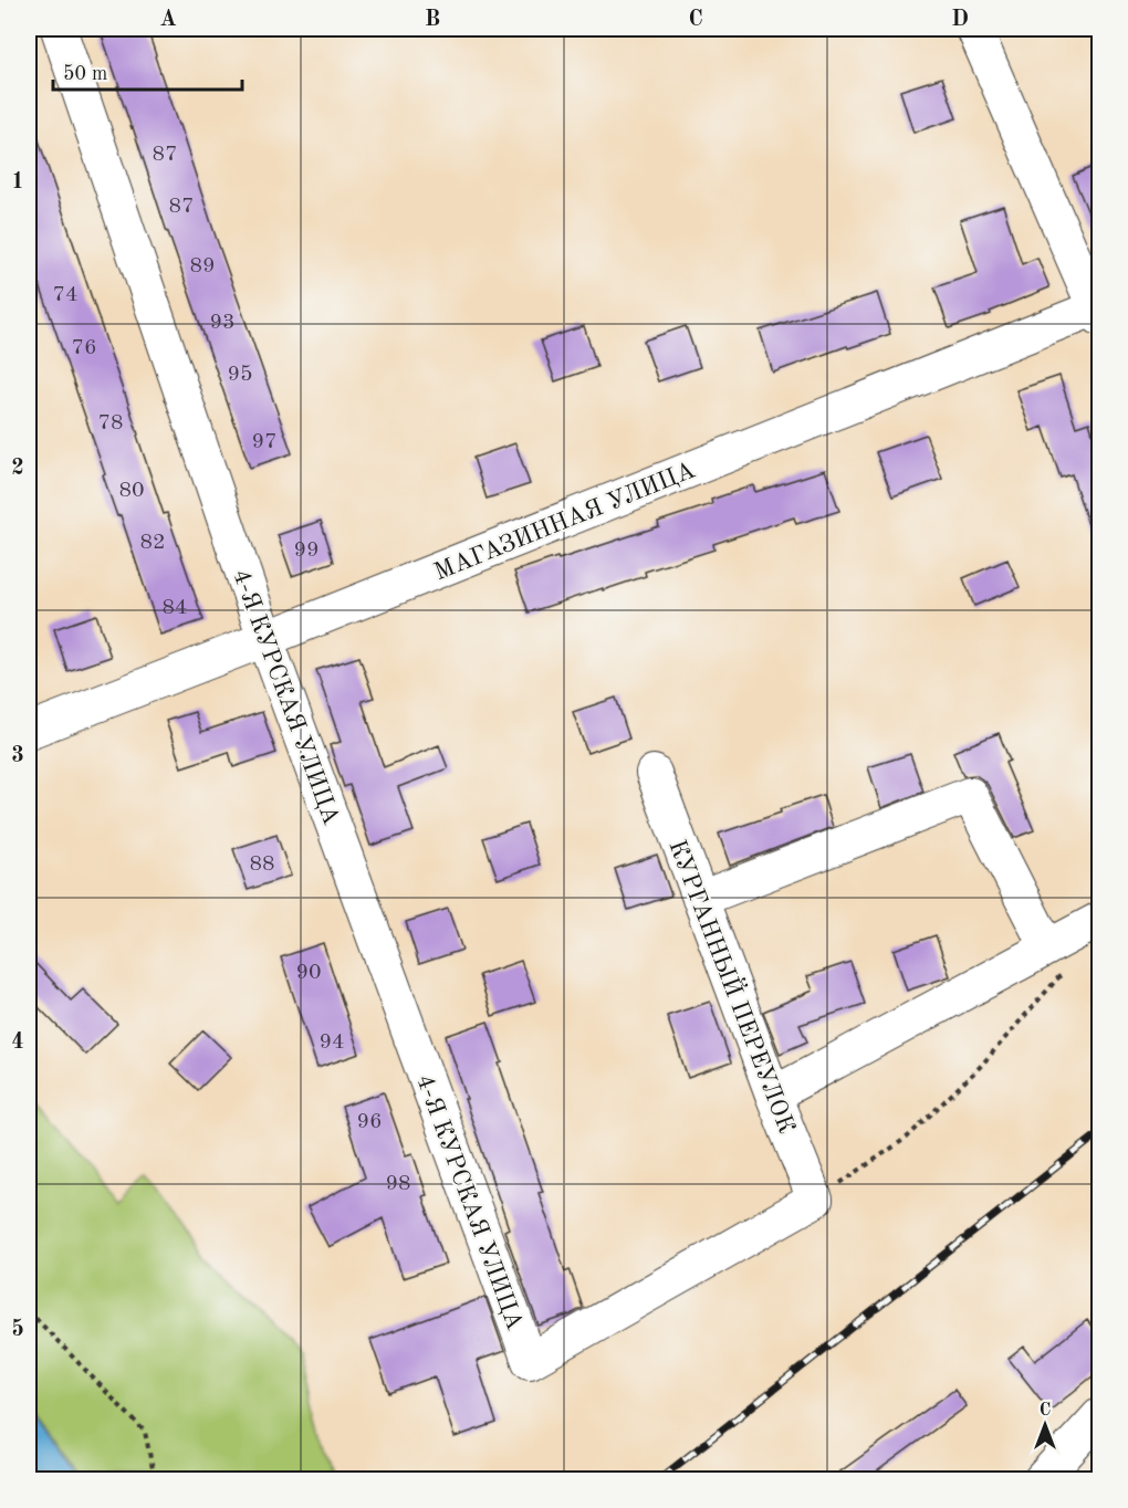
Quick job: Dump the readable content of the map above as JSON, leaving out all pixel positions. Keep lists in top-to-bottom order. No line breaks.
{"streets":{"street":["МАГАЗИННАЯ УЛИЦА","4-Я КУРСКАЯ УЛИЦА","КУРГАННЫЙ ПЕРЕУЛОК"]},"crossings":[["МАГАЗИННАЯ УЛИЦА","4-Я КУРСКАЯ УЛИЦА"],["4-Я КУРСКАЯ УЛИЦА","КУРГАННЫЙ ПЕРЕУЛОК"]],"house_numbers":["87","87","89","74","93","76","95","78","97","80","82","99","84","88","90","94","96","98"],"scale_bar":"50 m","north":"top","grid":{"columns":["A","B","C","D"],"rows":["1","2","3","4","5"]}}
